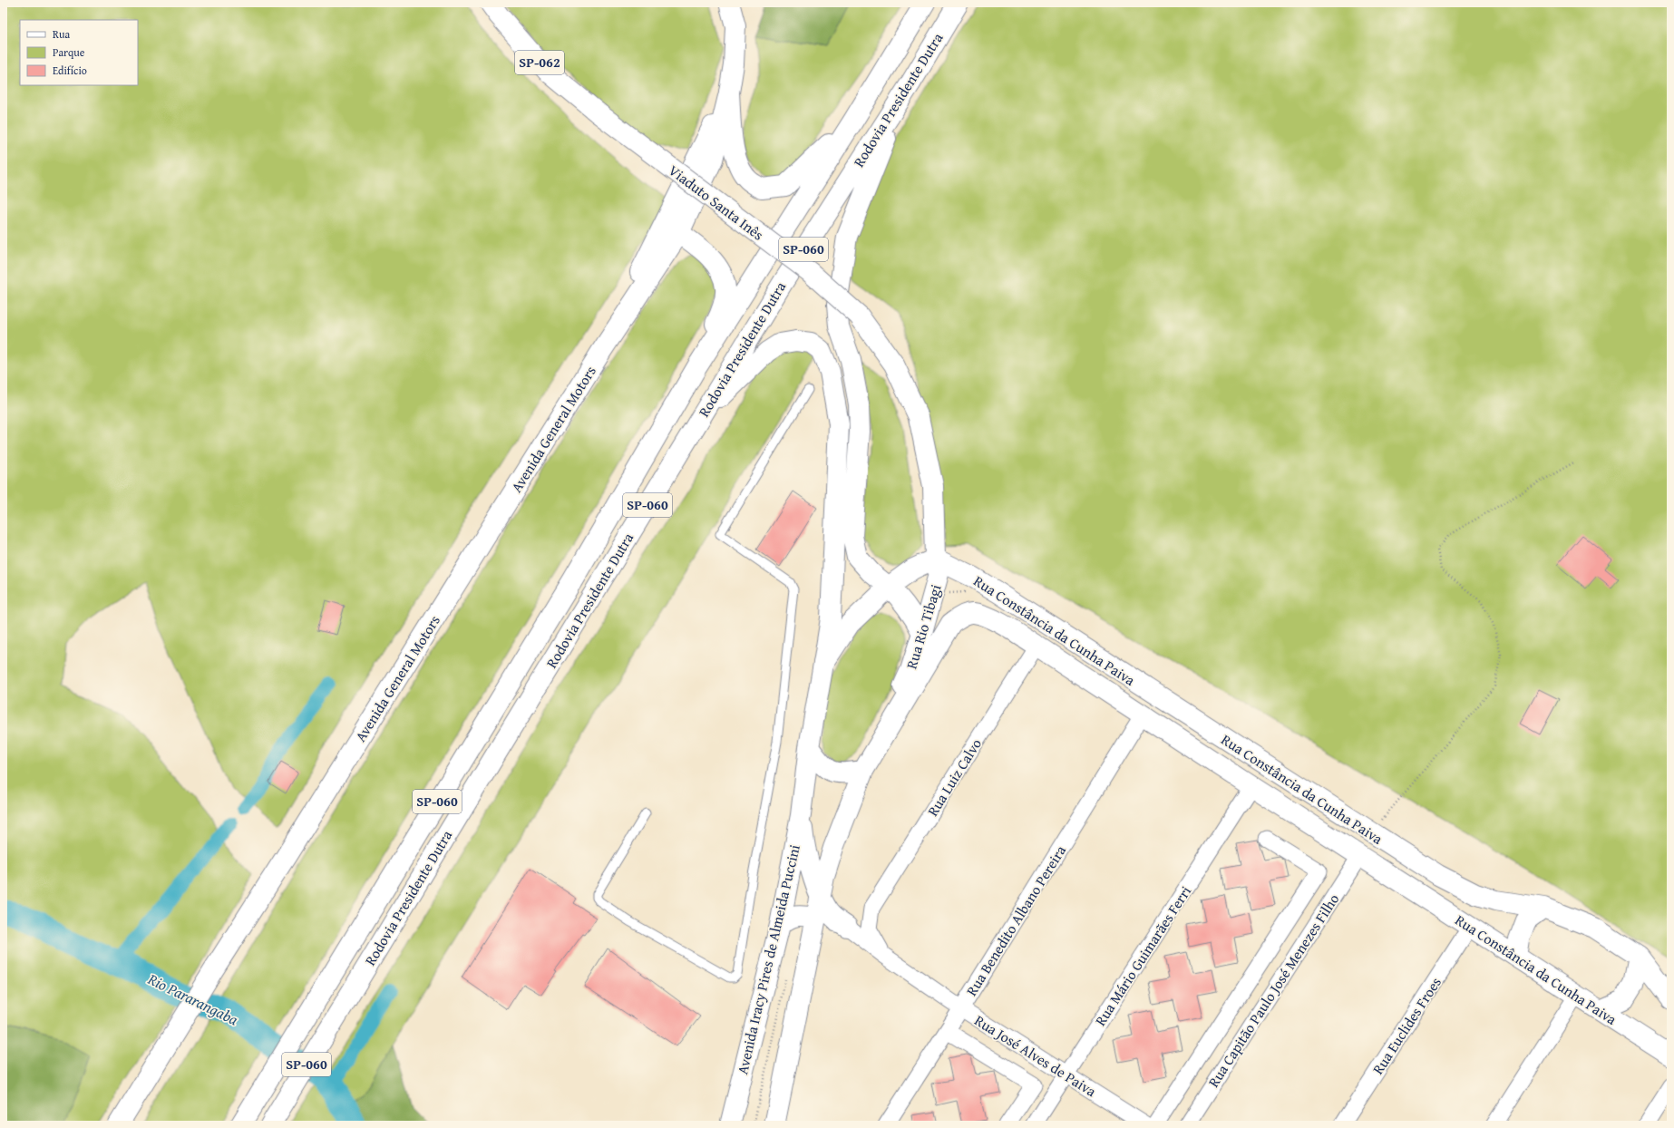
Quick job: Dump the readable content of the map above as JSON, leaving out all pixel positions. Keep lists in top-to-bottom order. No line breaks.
{"streets":{"main road":["SP-062","Rodovia Presidente Dutra","Viaduto Santa Inês","SP-060","Avenida General Motors","Rua Rio Tibagi","Rua Constância da Cunha Paiva","Avenida Iracy Pires de Almeida Puccini"],"street":["Rua Luiz Calvo","Rua Benedito Albano Pereira","Rua Mário Guimarães Ferri","Rua Capitão Paulo José Menezes Filho","Rua Euclides Froes","Rua José Alves de Paiva"]},"crossings":[["Rodovia Presidente Dutra","Avenida Iracy Pires de Almeida Puccini"],["Viaduto Santa Inês","Rua Rio Tibagi"],["Rua Rio Tibagi","Rua Constância da Cunha Paiva"],["Rua Constância da Cunha Paiva","Rua Luiz Calvo"],["Rua Constância da Cunha Paiva","Rua Benedito Albano Pereira"],["Rua Constância da Cunha Paiva","Rua Mário Guimarães Ferri"],["Rua Constância da Cunha Paiva","Rua Capitão Paulo José Menezes Filho"],["Rua Constância da Cunha Paiva","Rua Euclides Froes"],["Rua Luiz Calvo","Rua José Alves de Paiva"],["Rua Benedito Albano Pereira","Rua José Alves de Paiva"],["Rua Mário Guimarães Ferri","Rua José Alves de Paiva"]],"water":["Rio Pararangaba"],"legend":["Rua","Parque","Edifício"]}
